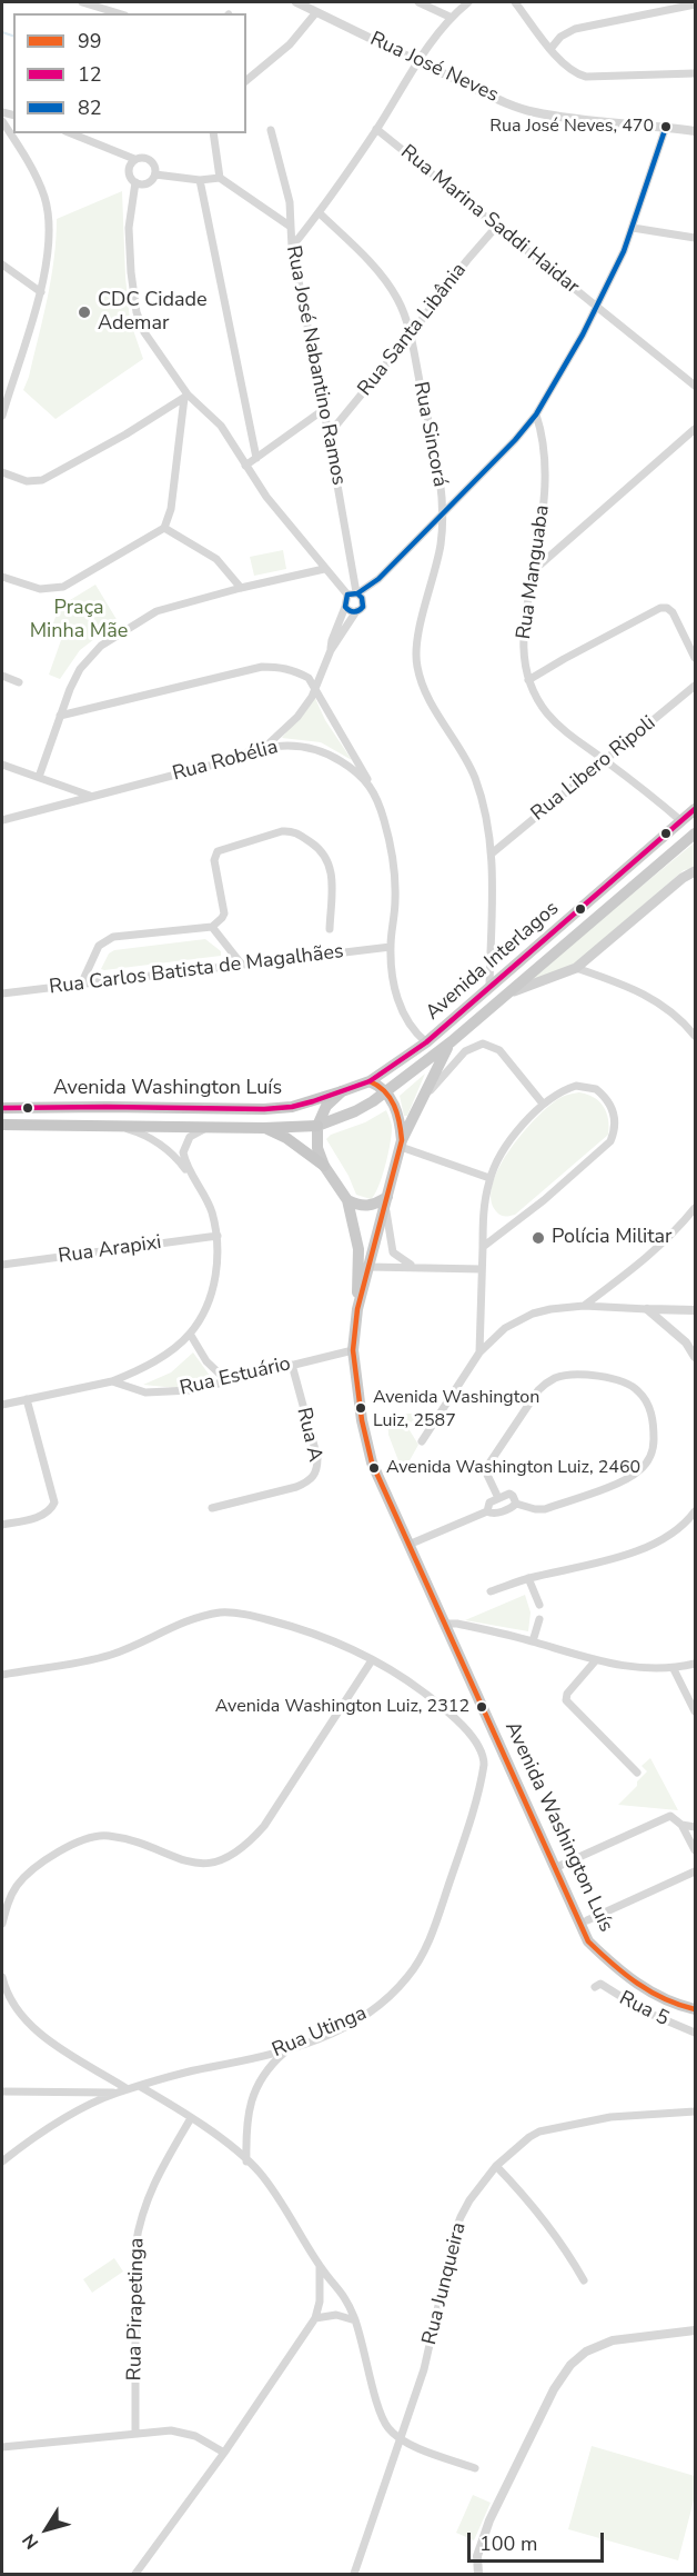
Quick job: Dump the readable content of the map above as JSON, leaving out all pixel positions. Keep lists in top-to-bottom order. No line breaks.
{"streets":{"highway":["Avenida Interlagos","Avenida Washington Luís"],"street":["Rua José Neves","Rua Marina Saddi Haidar","Rua Santa Libânia","Rua José Nabantino Ramos","Rua Sincorá","Rua Manguaba","Rua Robélia","Rua Libero Ripoli","Rua Carlos Batista de Magalhães","Rua Arapixi","Rua Estuário","Rua A","Rua 5","Rua Utinga","Rua Junqueira","Rua Pirapetinga"]},"crossings":[["Rua Marina Saddi Haidar","Rua Santa Libânia"],["Rua Santa Libânia","Rua José Nabantino Ramos"],["Rua Santa Libânia","Rua Sincorá"],["Rua Sincorá","Rua Libero Ripoli"],["Rua Sincorá","Avenida Interlagos"],["Rua Manguaba","Rua Libero Ripoli"],["Rua Manguaba","Avenida Interlagos"],["Rua Robélia","Avenida Interlagos"],["Rua Robélia","Rua Carlos Batista de Magalhães"],["Avenida Interlagos","Avenida Washington Luís"],["Avenida Washington Luís","Rua Estuário"],["Rua Estuário","Rua A"]],"parks":["Praça Minha Mãe"],"places":["Rua José Neves, 470","CDC Cidade Ademar","Polícia Militar","Avenida Washington Luiz, 2587","Avenida Washington Luiz, 2460","Avenida Washington Luiz, 2312"],"lines":["transit line 82","transit line 12","transit line 99"],"legend":["99","12","82"],"scale_bar":"100 m","north":"bottom left"}
